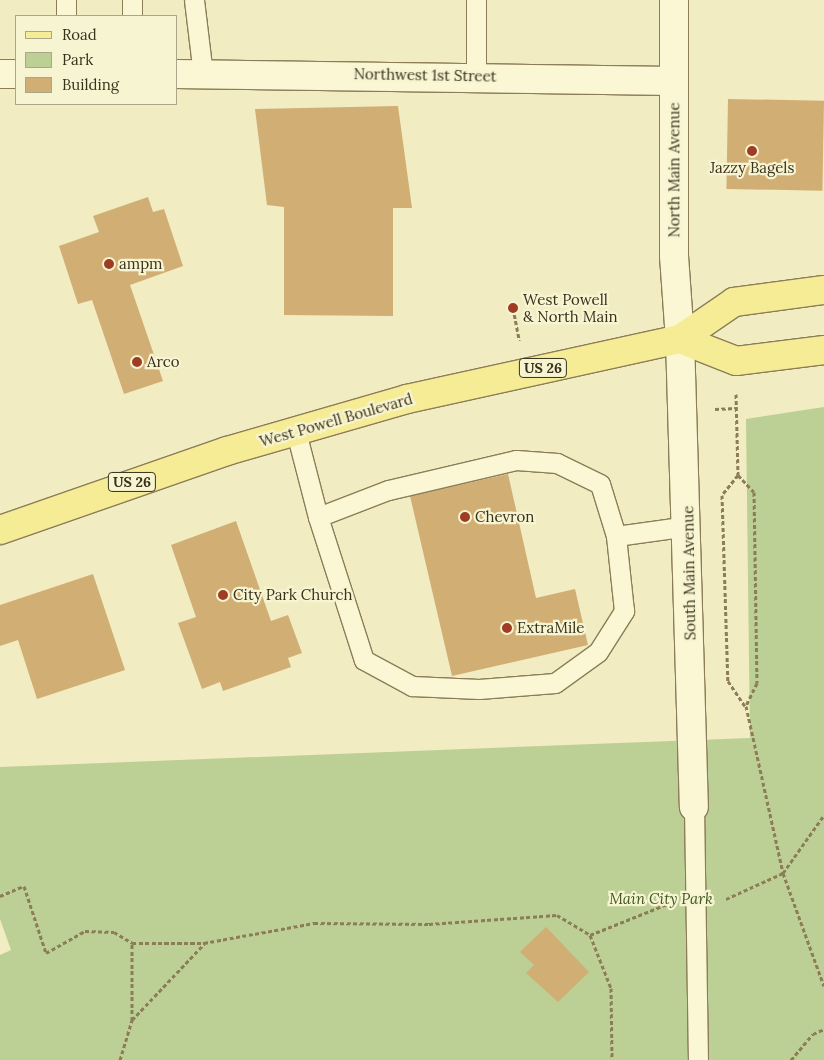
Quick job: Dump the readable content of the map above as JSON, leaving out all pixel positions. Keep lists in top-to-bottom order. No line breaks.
{"streets":{"main road":["US 26","West Powell Boulevard"],"street":["Northwest 1st Street","North Main Avenue","South Main Avenue"]},"crossings":[["Northwest 1st Street","North Main Avenue"],["North Main Avenue","US 26"],["North Main Avenue","West Powell Boulevard"],["North Main Avenue","South Main Avenue"],["US 26","West Powell Boulevard"],["US 26","South Main Avenue"],["West Powell Boulevard","South Main Avenue"]],"parks":["Main City Park"],"places":["Jazzy Bagels","ampm","West Powell & North Main","Arco","Chevron","City Park Church","ExtraMile"],"legend":["Road","Park","Building"]}
